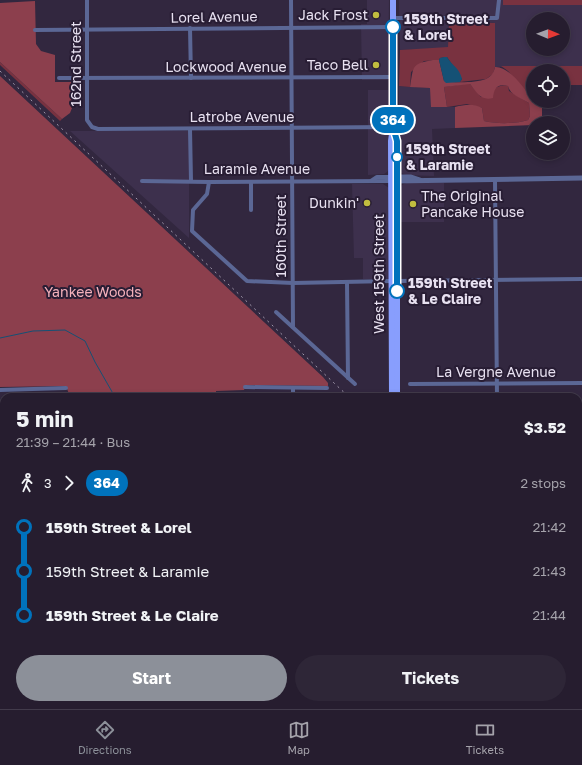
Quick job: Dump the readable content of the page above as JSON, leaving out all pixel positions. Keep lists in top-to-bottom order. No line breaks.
{"streets":{"main road":["West 159th Street"],"street":["Lorel Avenue","162nd Street","Lockwood Avenue","Latrobe Avenue","Laramie Avenue","160th Street","La Vergne Avenue"]},"crossings":[["Lorel Avenue","162nd Street"],["Lorel Avenue","160th Street"],["Lorel Avenue","West 159th Street"],["162nd Street","Lockwood Avenue"],["162nd Street","Latrobe Avenue"],["Lockwood Avenue","160th Street"],["Lockwood Avenue","West 159th Street"],["Latrobe Avenue","160th Street"],["Latrobe Avenue","West 159th Street"],["Laramie Avenue","160th Street"],["Laramie Avenue","West 159th Street"]],"parks":["Yankee Woods"],"places":["Jack Frost","159th Street & Lorel","Taco Bell","159th Street & Laramie","Dunkin'","The Original Pancake House","159th Street & Le Claire"],"lines":["bus line 364"],"north":"right","page":{"on_map":"364","heading":["5 min","21:39 – 21:44 · Bus","$3.52"],"legs":["3","364","2 stops"],"list":[{"name":"159th Street & Lorel","value":"21:42"},{"name":"159th Street & Laramie","value":"21:43"},{"name":"159th Street & Le Claire","value":"21:44"}],"buttons":["Start","Tickets"],"tabs":["Directions","Map","Tickets"]}}
